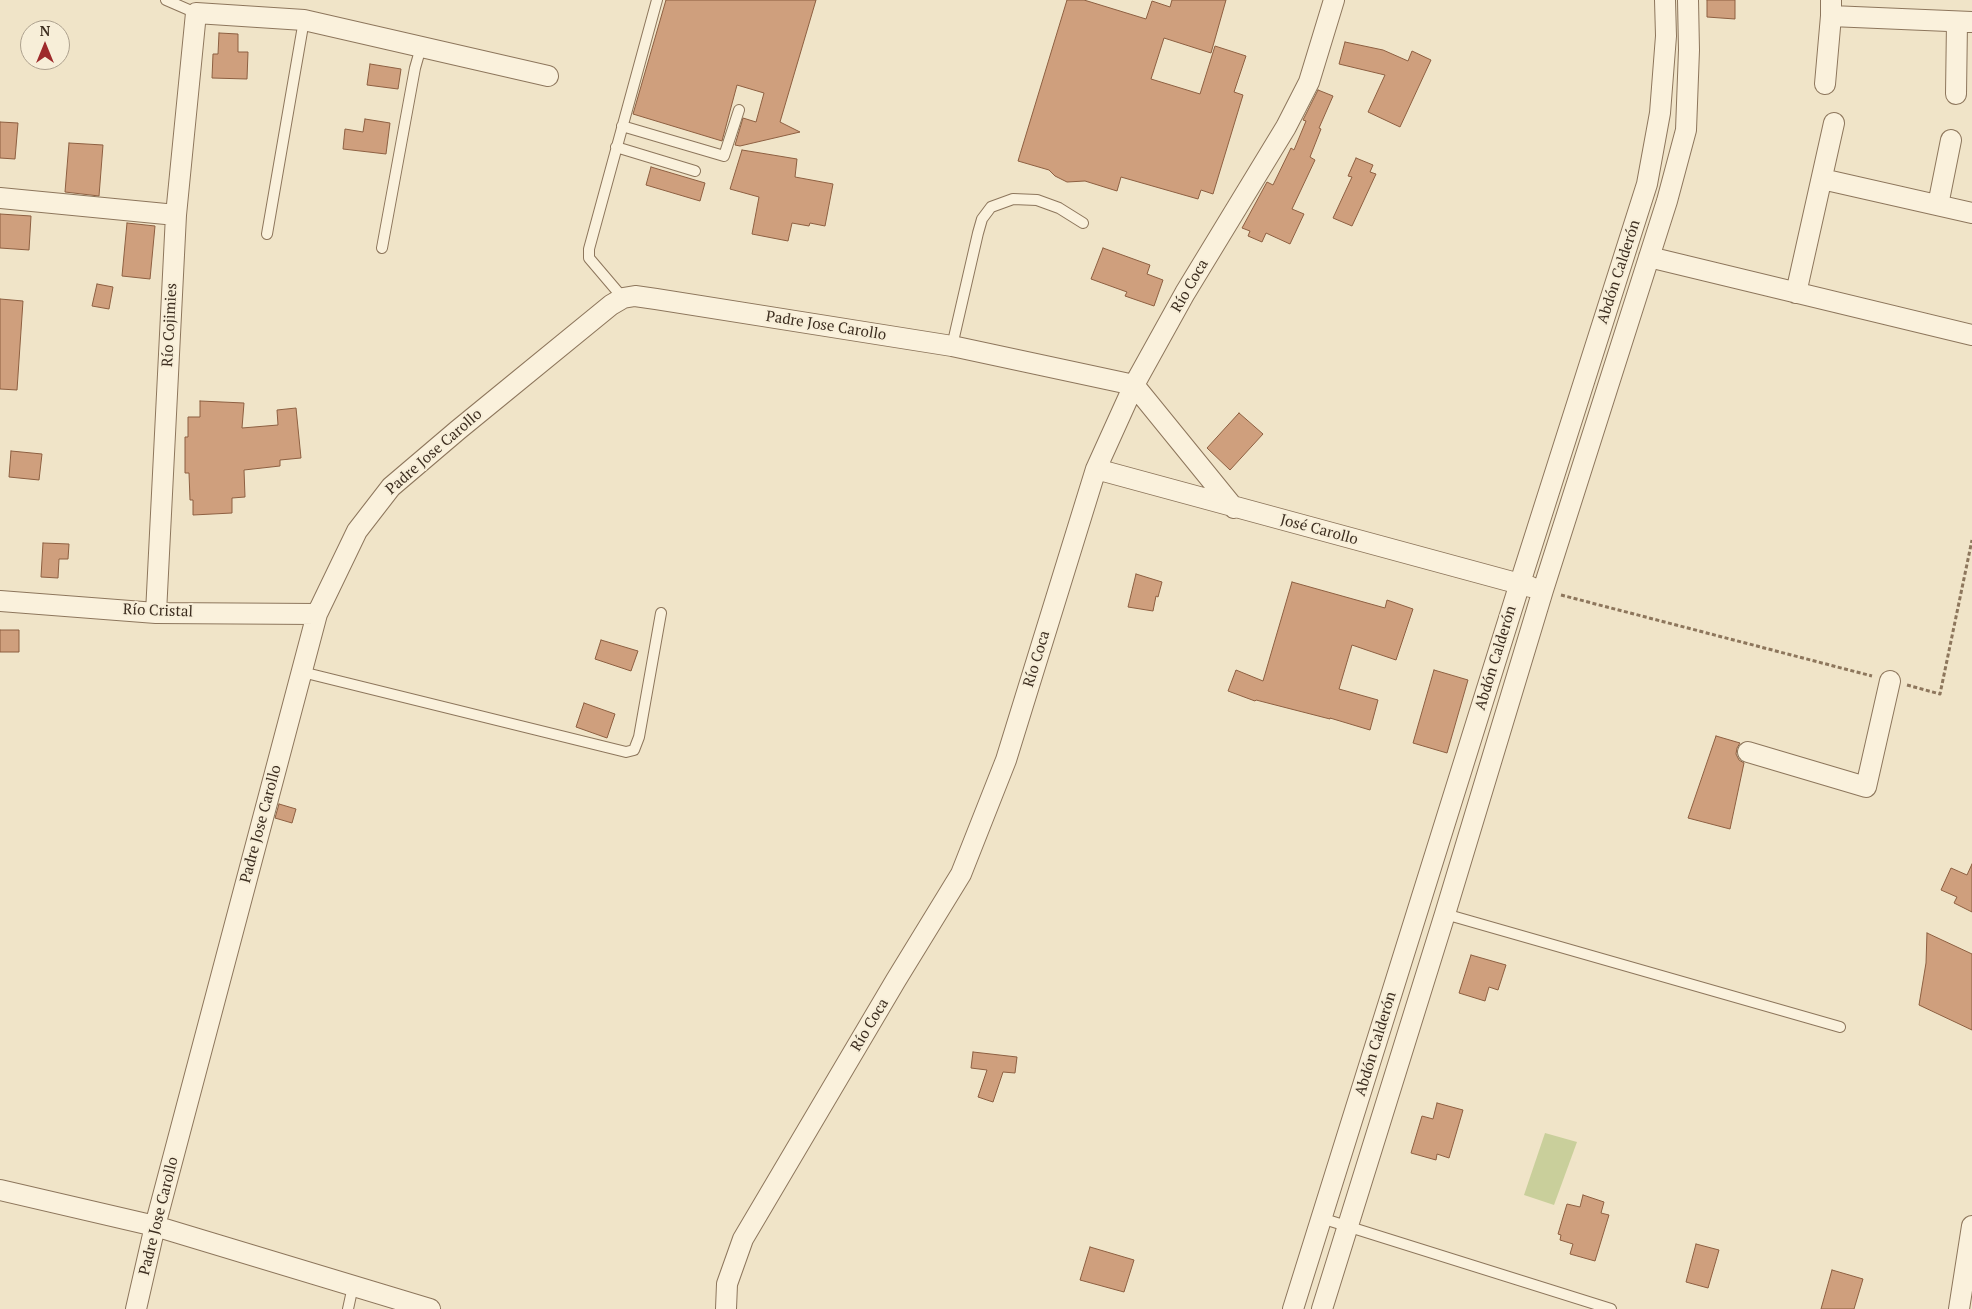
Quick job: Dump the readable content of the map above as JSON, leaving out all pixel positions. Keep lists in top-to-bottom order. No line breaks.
{"streets":{"street":["Abdón Calderón","Río Coca","Río Cojimies","Padre Jose Carollo","José Carollo","Río Cristal"]},"crossings":[["Abdón Calderón","José Carollo"],["Río Coca","Padre Jose Carollo"],["Río Coca","José Carollo"],["Río Cojimies","Río Cristal"],["Padre Jose Carollo","Río Cristal"]],"north":"top"}
